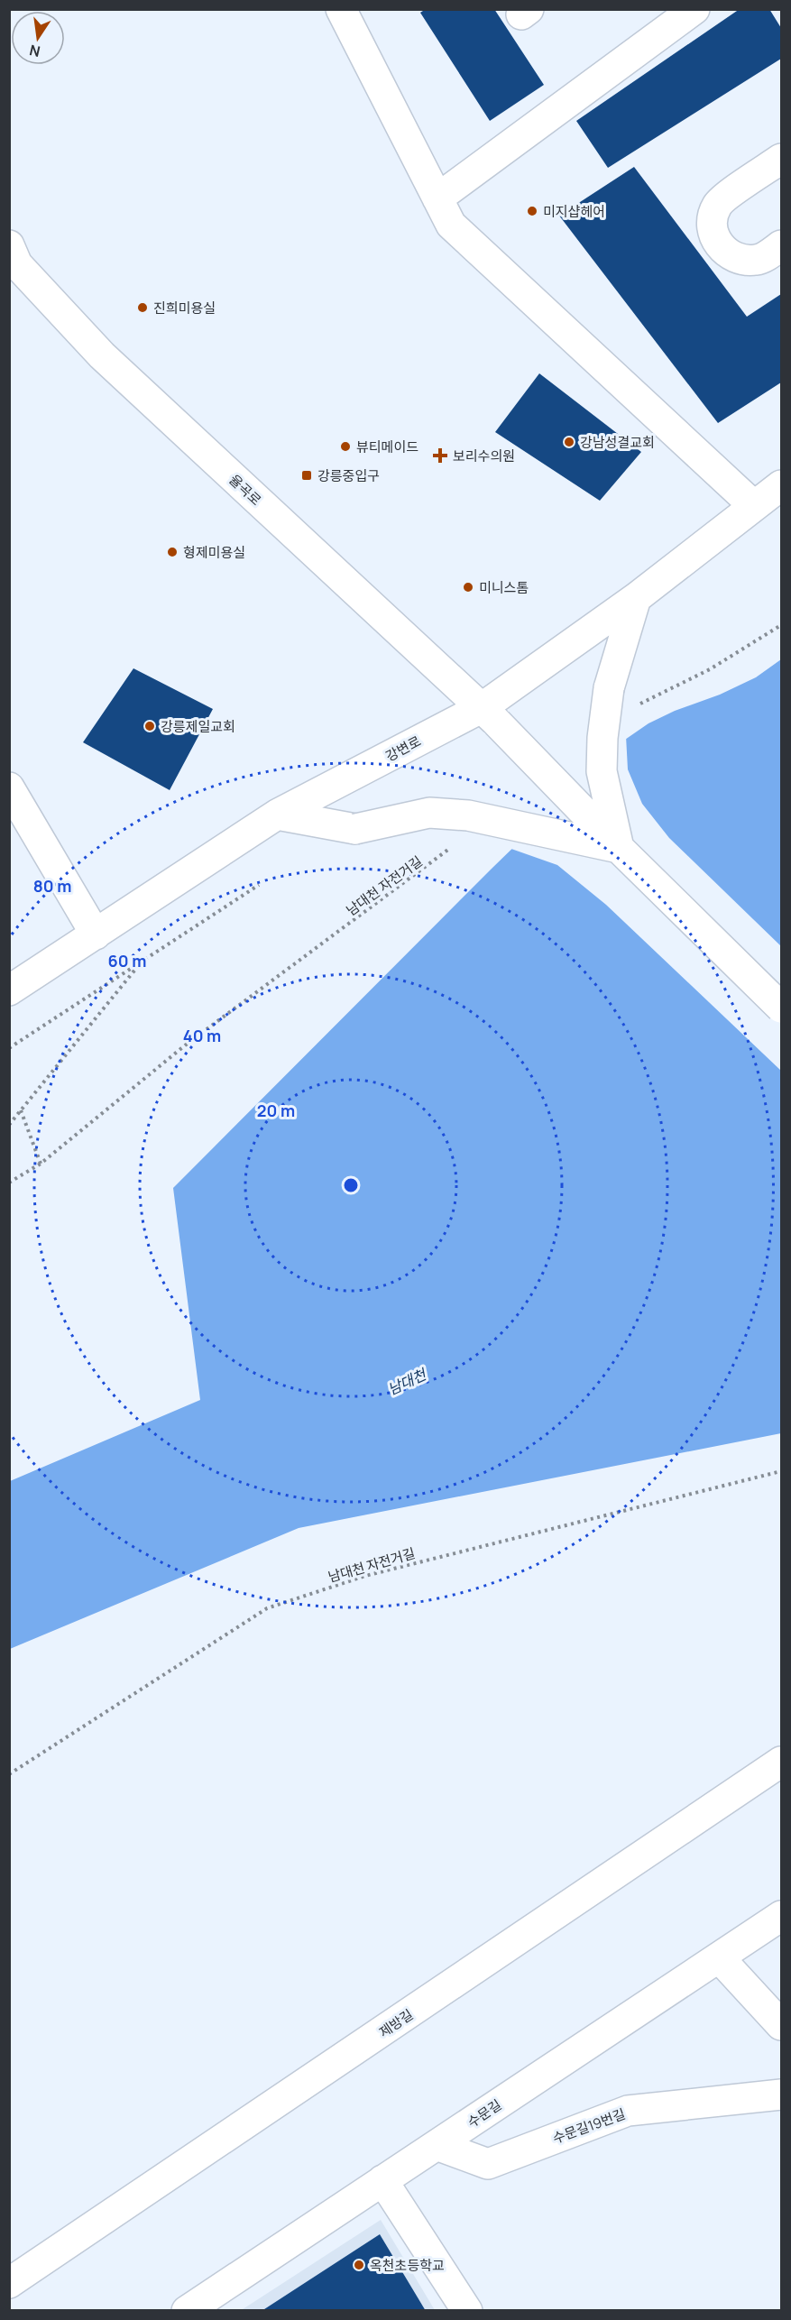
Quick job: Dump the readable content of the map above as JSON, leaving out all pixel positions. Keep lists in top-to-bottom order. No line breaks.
{"streets":{"street":["율곡로","강변로","제방길","수문길","수문길19번길"],"path":["남대천 자전거길"]},"crossings":[["율곡로","강변로"],["수문길","수문길19번길"]],"water":["남대천"],"places":{"other":["미지샵헤어","진희미용실","강남성결교회","뷰티메이드","형제미용실","미니스톰","강릉제일교회","옥천초등학교"],"health":["보리수의원"],"transit":["강릉중입구"]},"north":"bottom","rings":["80 m","60 m","40 m","20 m"]}
